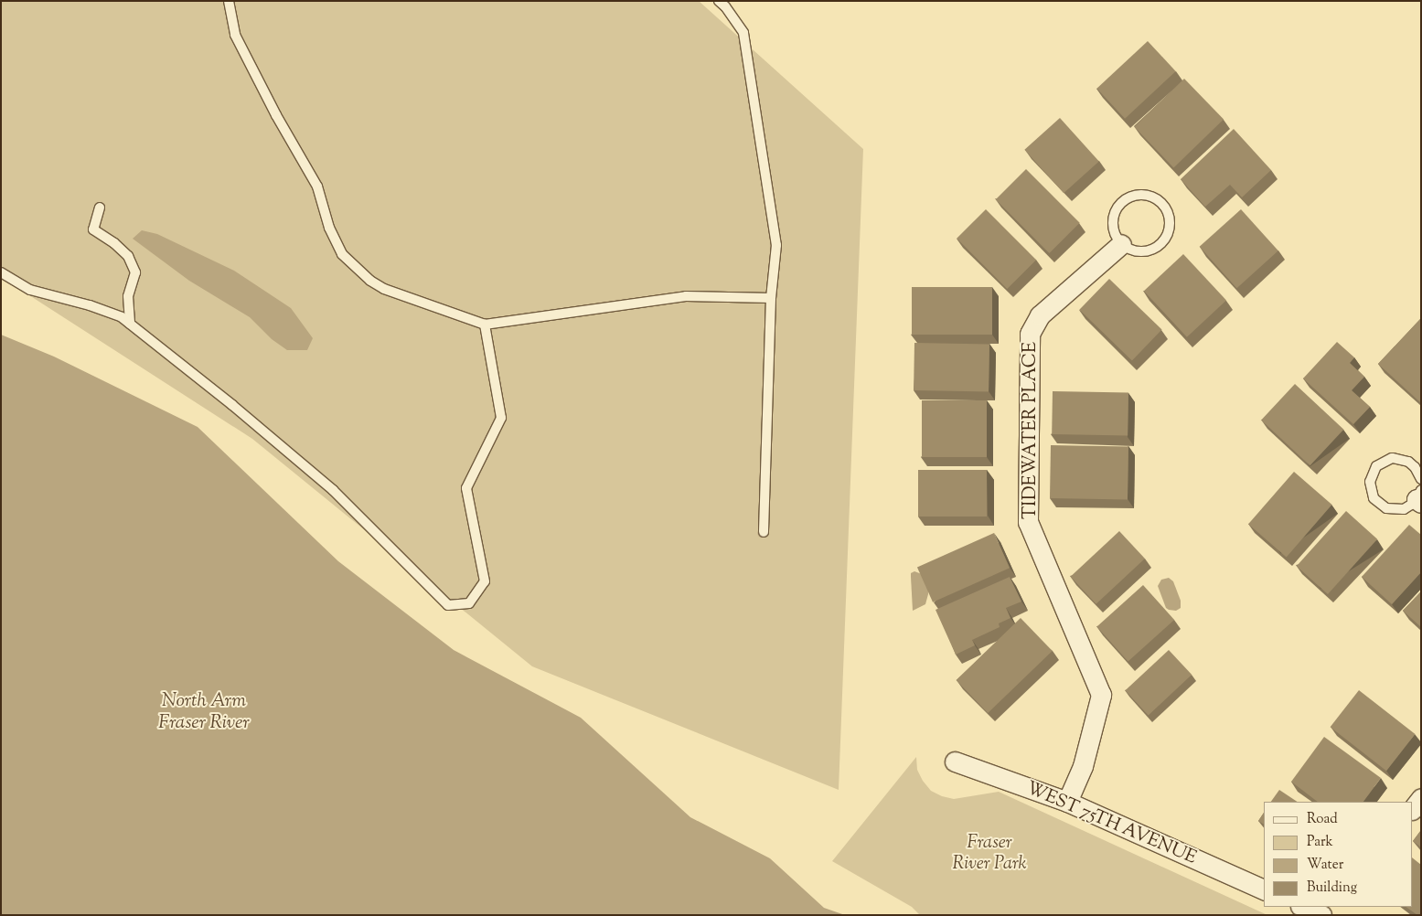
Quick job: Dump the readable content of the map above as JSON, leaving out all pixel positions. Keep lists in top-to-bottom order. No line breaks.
{"streets":{"street":["TIDEWATER PLACE","WEST 75TH AVENUE"]},"crossings":[["TIDEWATER PLACE","WEST 75TH AVENUE"]],"water":["North Arm Fraser River"],"parks":["Fraser River Park"],"legend":["Road","Park","Water","Building"]}
